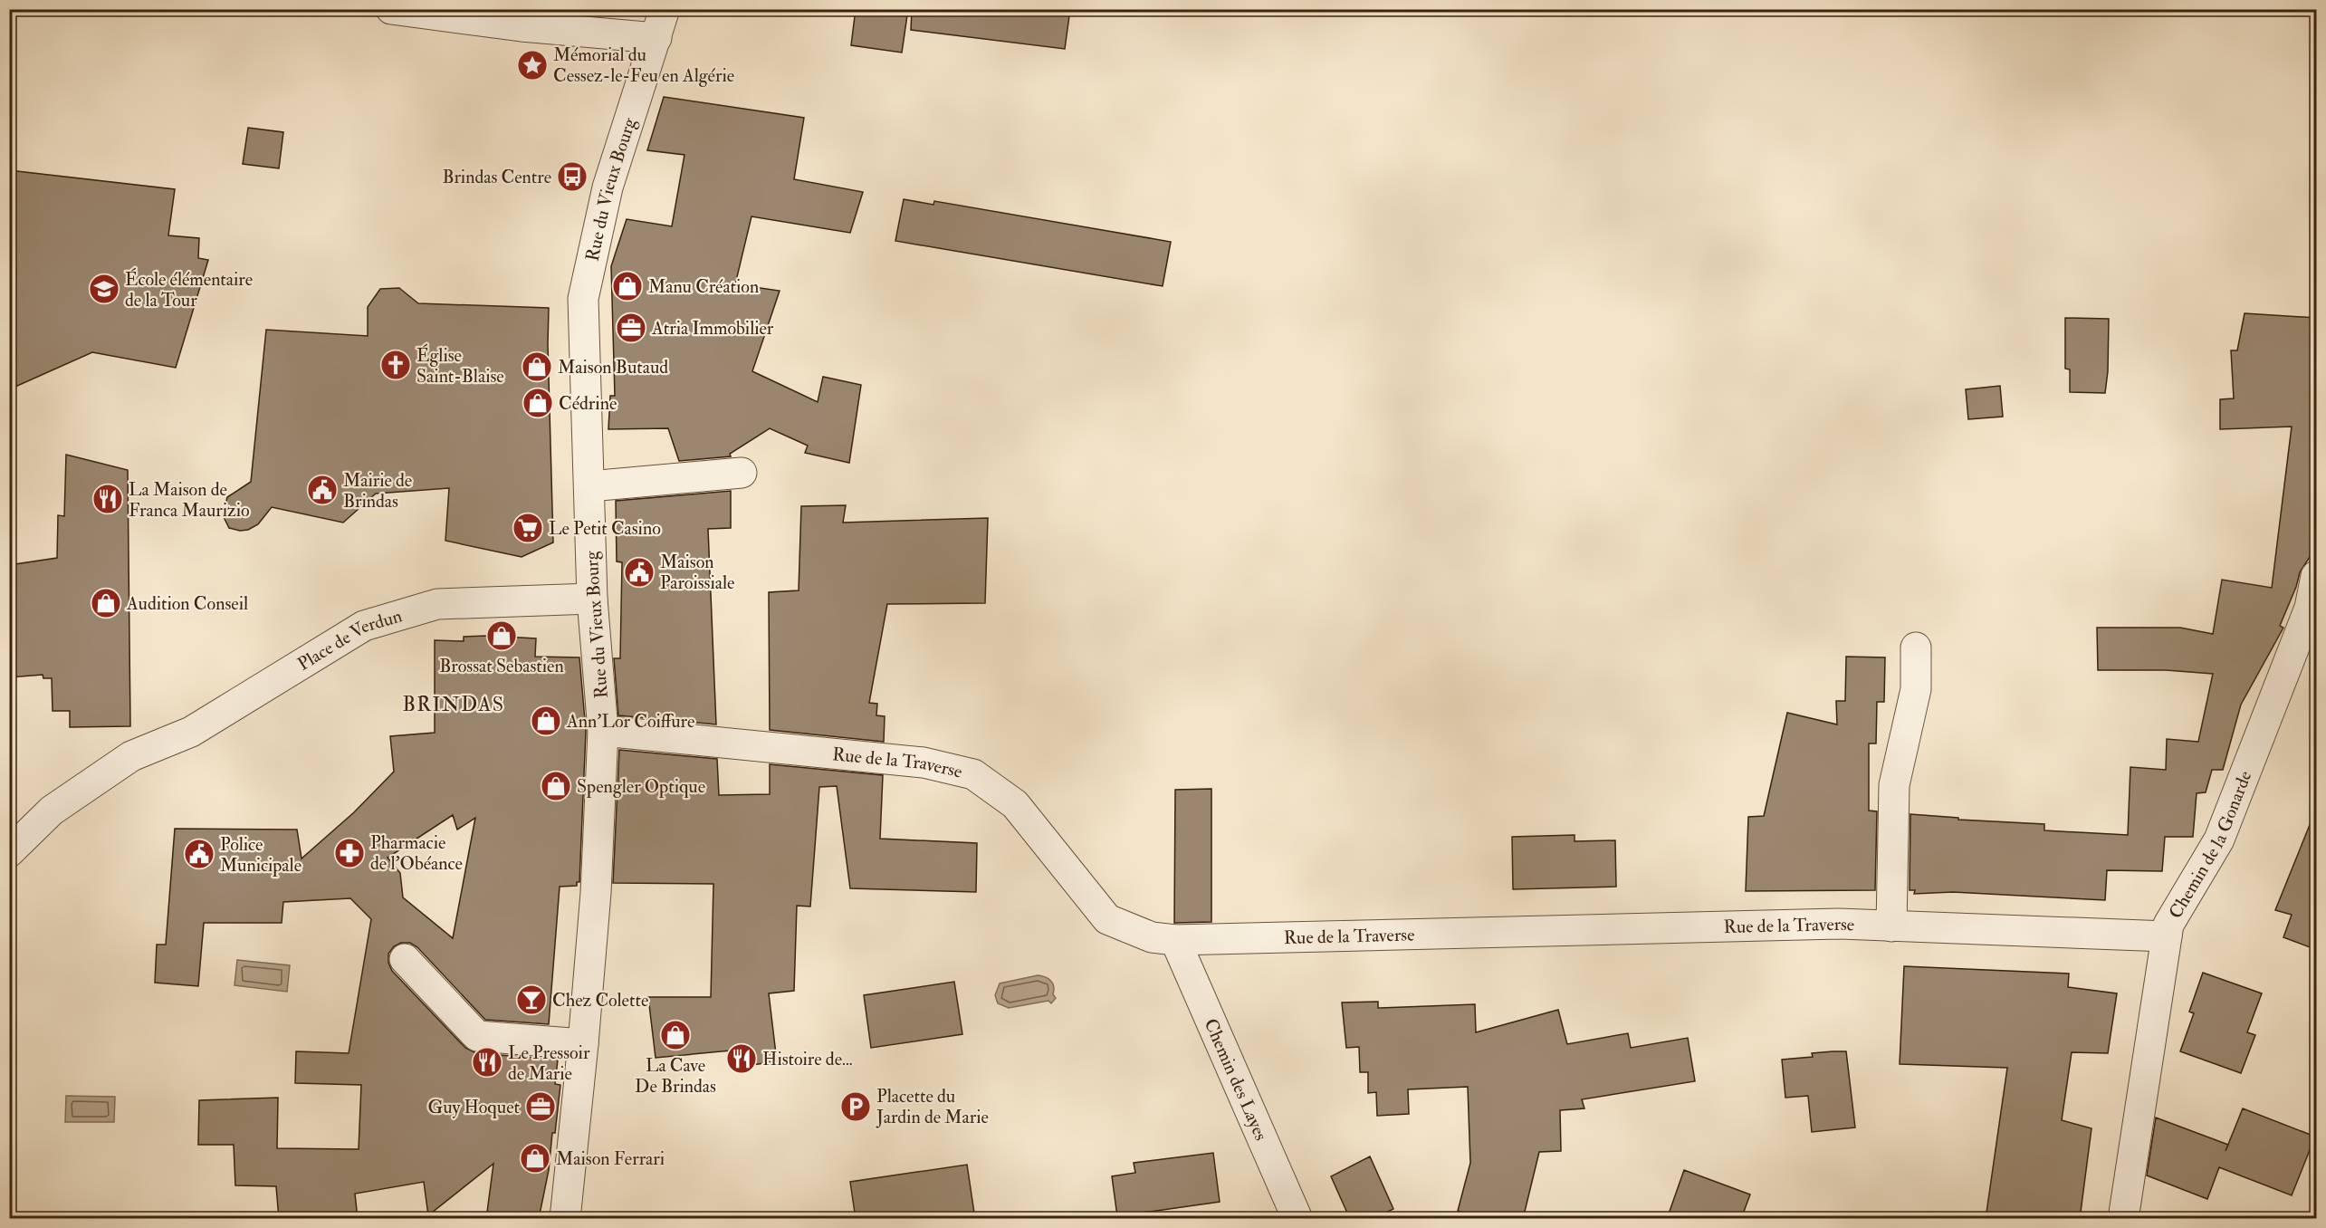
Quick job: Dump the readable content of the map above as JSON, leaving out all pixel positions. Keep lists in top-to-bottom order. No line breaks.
{"streets":{"street":["Rue du Vieux Bourg","Place de Verdun","Rue de la Traverse","Chemin de la Gonarde","Chemin des Layes"]},"crossings":[["Rue du Vieux Bourg","Place de Verdun"],["Rue du Vieux Bourg","Rue de la Traverse"],["Rue de la Traverse","Chemin de la Gonarde"],["Rue de la Traverse","Chemin des Layes"]],"districts":["BRINDAS"],"places":{"place":["Mémorial du Cessez-le-Feu en Algérie"],"bus stop":["Brindas Centre"],"shop":["Manu Création","Maison Butaud","Cédrine","Audition Conseil","Brossat Sebastien","Ann'Lor Coiffure","Spengler Optique","La Cave De Brindas","Maison Ferrari"],"school or university":["École élémentaire de la Tour"],"office":["Atria Immobilier","Guy Hoquet"],"church":["Église Saint-Blaise"],"public building":["Mairie de Brindas","Maison Paroissiale","Police Municipale"],"restaurant":["La Maison de Franca Maurizio","Histoire de...","Le Pressoir de Marie"],"supermarket":["Le Petit Casino"],"pharmacy":["Pharmacie de l'Obéance"],"bar":["Chez Colette"],"parking":["Placette du Jardin de Marie"]}}
